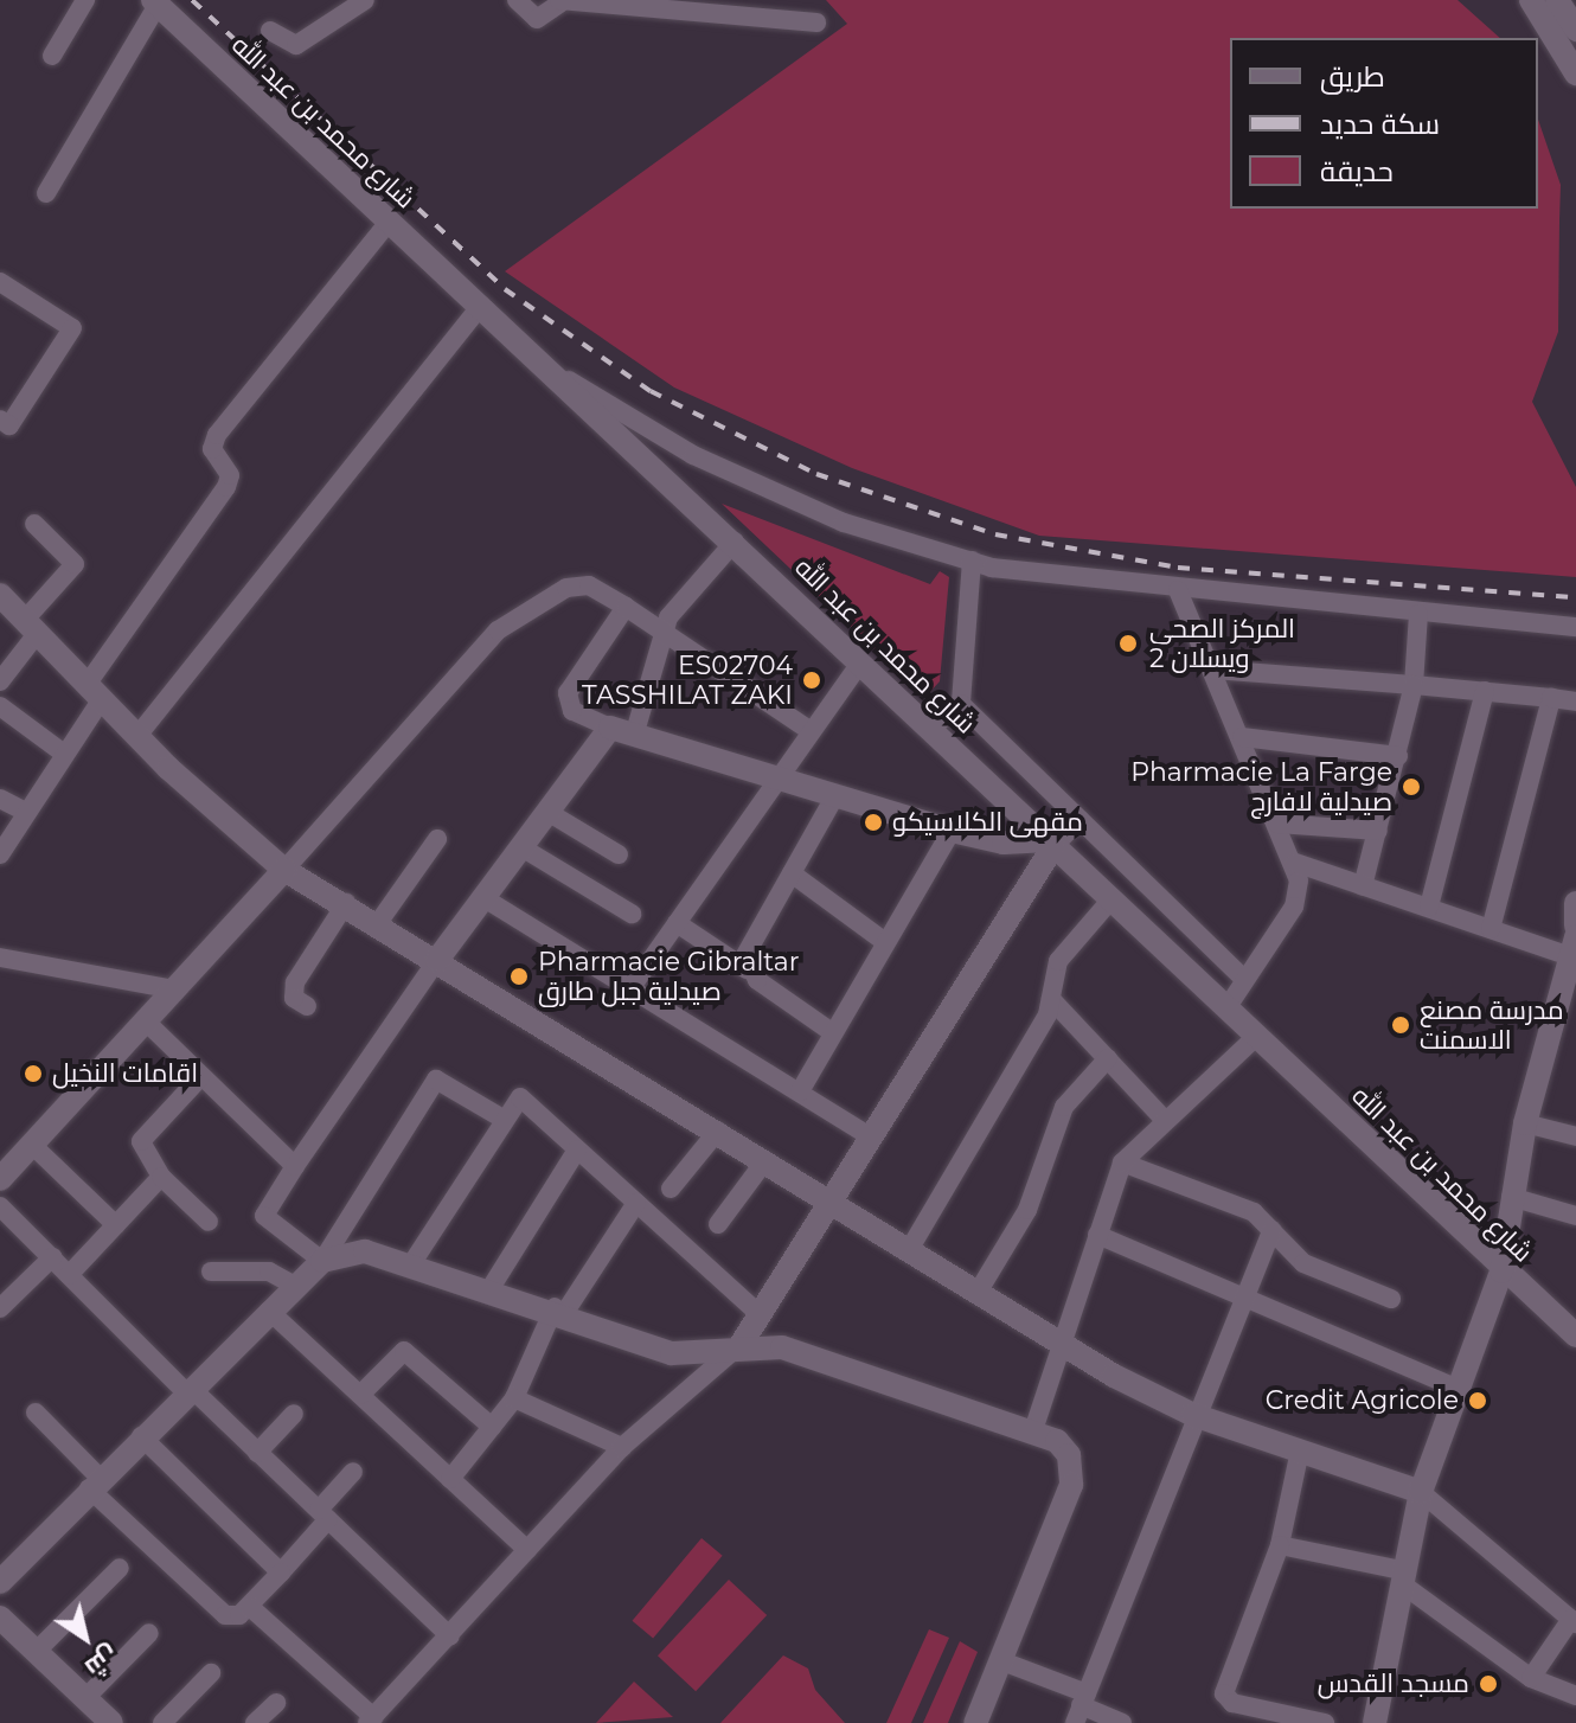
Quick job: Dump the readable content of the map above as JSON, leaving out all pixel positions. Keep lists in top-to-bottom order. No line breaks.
{"streets":{"street":["شارع محمد بن عبد الله"]},"places":["المركز الصحي ويسلان 2","ES02704 TASSHILAT ZAKI","Pharmacie La Farge صيدلية لافارج","مقهى الكلاسيكو","Pharmacie Gibraltar صيدلية جبل طارق","مدرسة مصنع الاسمنت","اقامات النخيل","Credit Agricole","مسجد القدس"],"legend":["طريق","سكة حديد","حديقة"],"north":"bottom right"}
